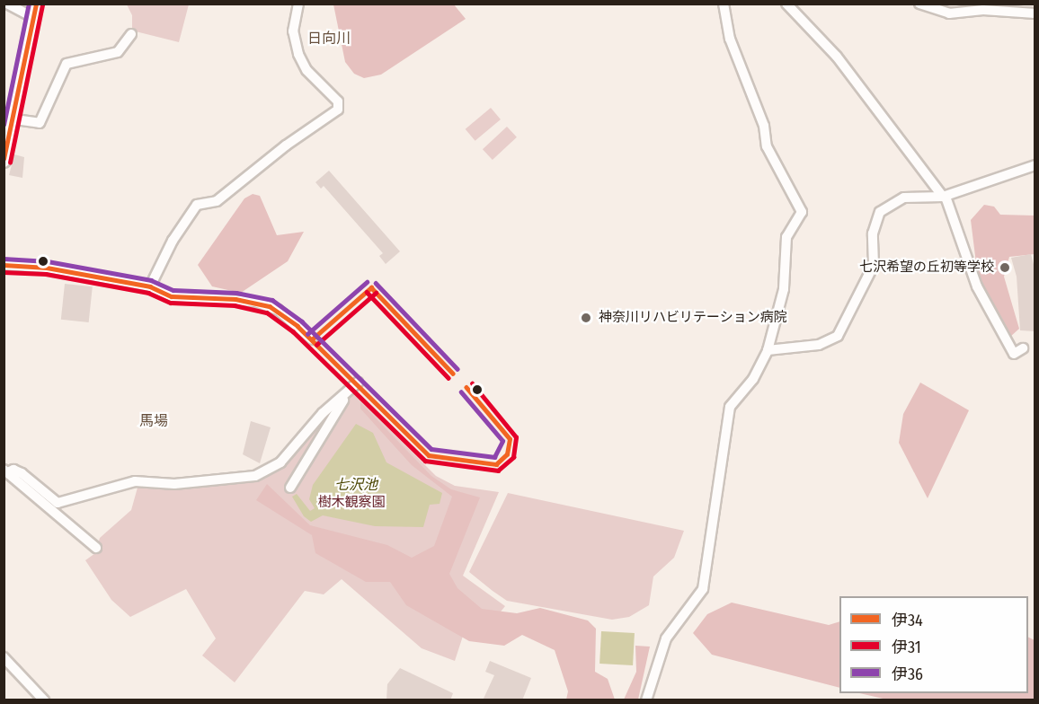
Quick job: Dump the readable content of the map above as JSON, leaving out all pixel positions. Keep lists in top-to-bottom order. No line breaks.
{"districts":["日向川","馬場"],"water":["七沢池"],"parks":["樹木観察園"],"places":["七沢希望の丘初等学校","神奈川リハビリテーション病院"],"lines":["transit line 伊34","transit line 伊36","transit line 伊31"],"legend":["伊34","伊31","伊36"]}
